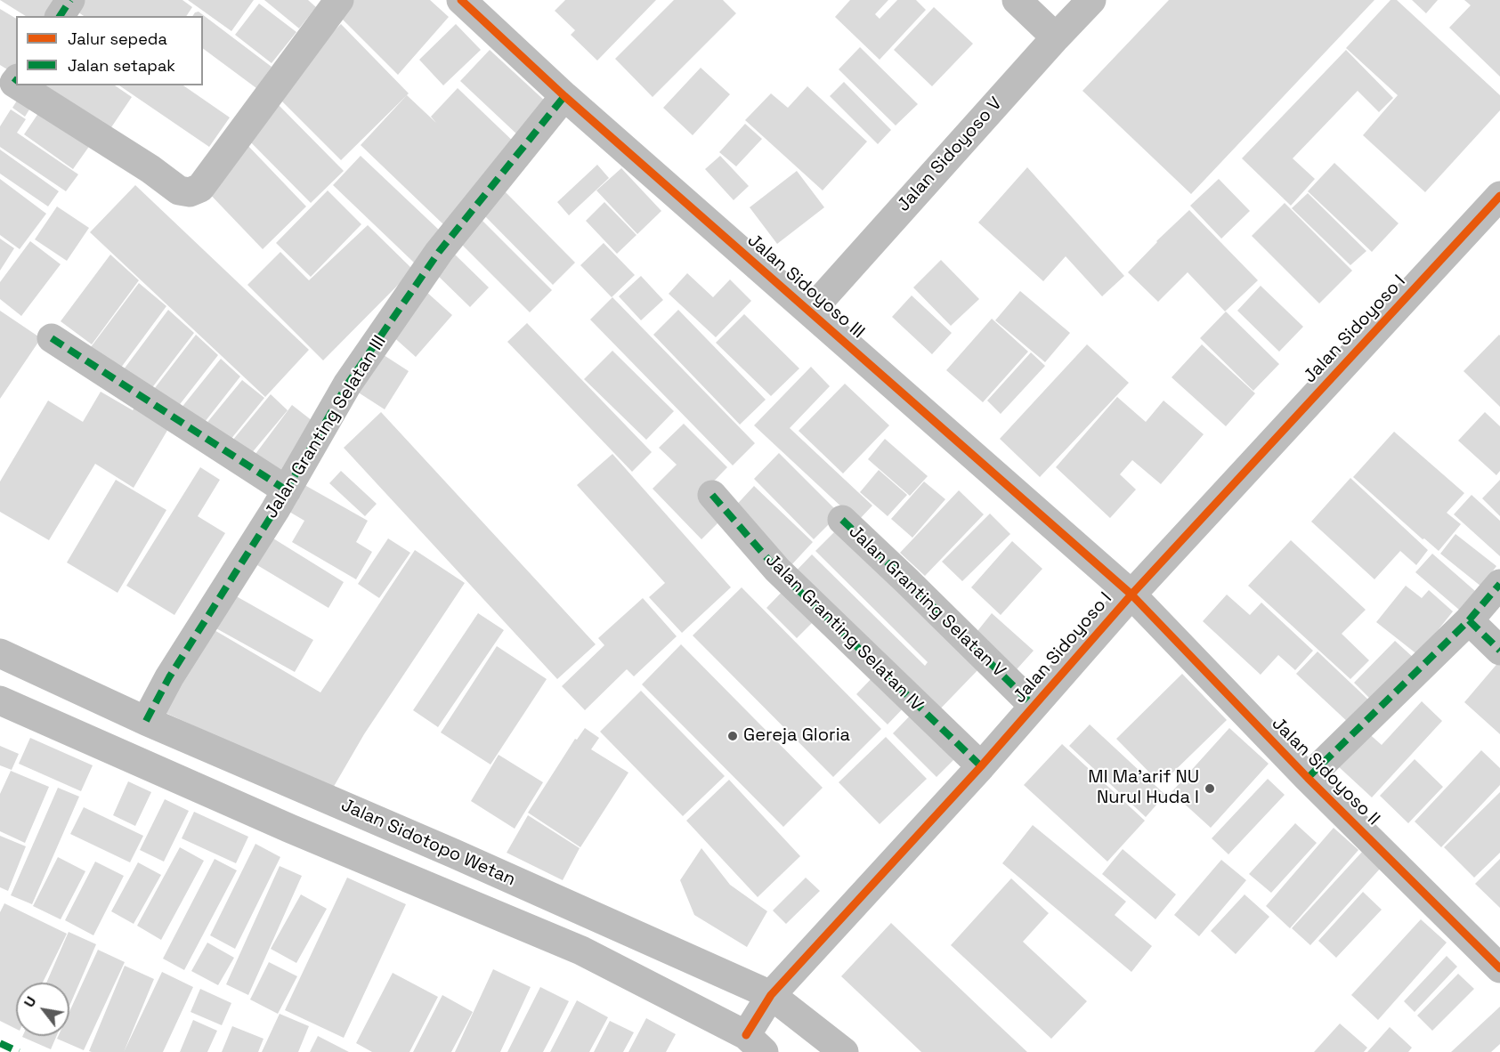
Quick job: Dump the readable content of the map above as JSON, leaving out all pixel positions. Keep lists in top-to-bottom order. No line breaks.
{"streets":{"street":["Jalan Sidoyoso V","Jalan Sidoyoso III","Jalan Sidoyoso I","Jalan Granting Selatan III","Jalan Granting Selatan V","Jalan Granting Selatan IV","Jalan Sidoyoso II","Jalan Sidotopo Wetan"]},"crossings":[["Jalan Sidoyoso V","Jalan Sidoyoso III"],["Jalan Sidoyoso III","Jalan Sidoyoso I"],["Jalan Sidoyoso III","Jalan Granting Selatan III"],["Jalan Sidoyoso III","Jalan Sidoyoso II"],["Jalan Sidoyoso I","Jalan Granting Selatan V"],["Jalan Sidoyoso I","Jalan Granting Selatan IV"],["Jalan Sidoyoso I","Jalan Sidoyoso II"],["Jalan Sidoyoso I","Jalan Sidotopo Wetan"],["Jalan Granting Selatan III","Jalan Sidotopo Wetan"]],"places":["Gereja Gloria","MI Ma'arif NU Nurul Huda I"],"legend":["Jalur sepeda","Jalan setapak"],"north":"top left"}
